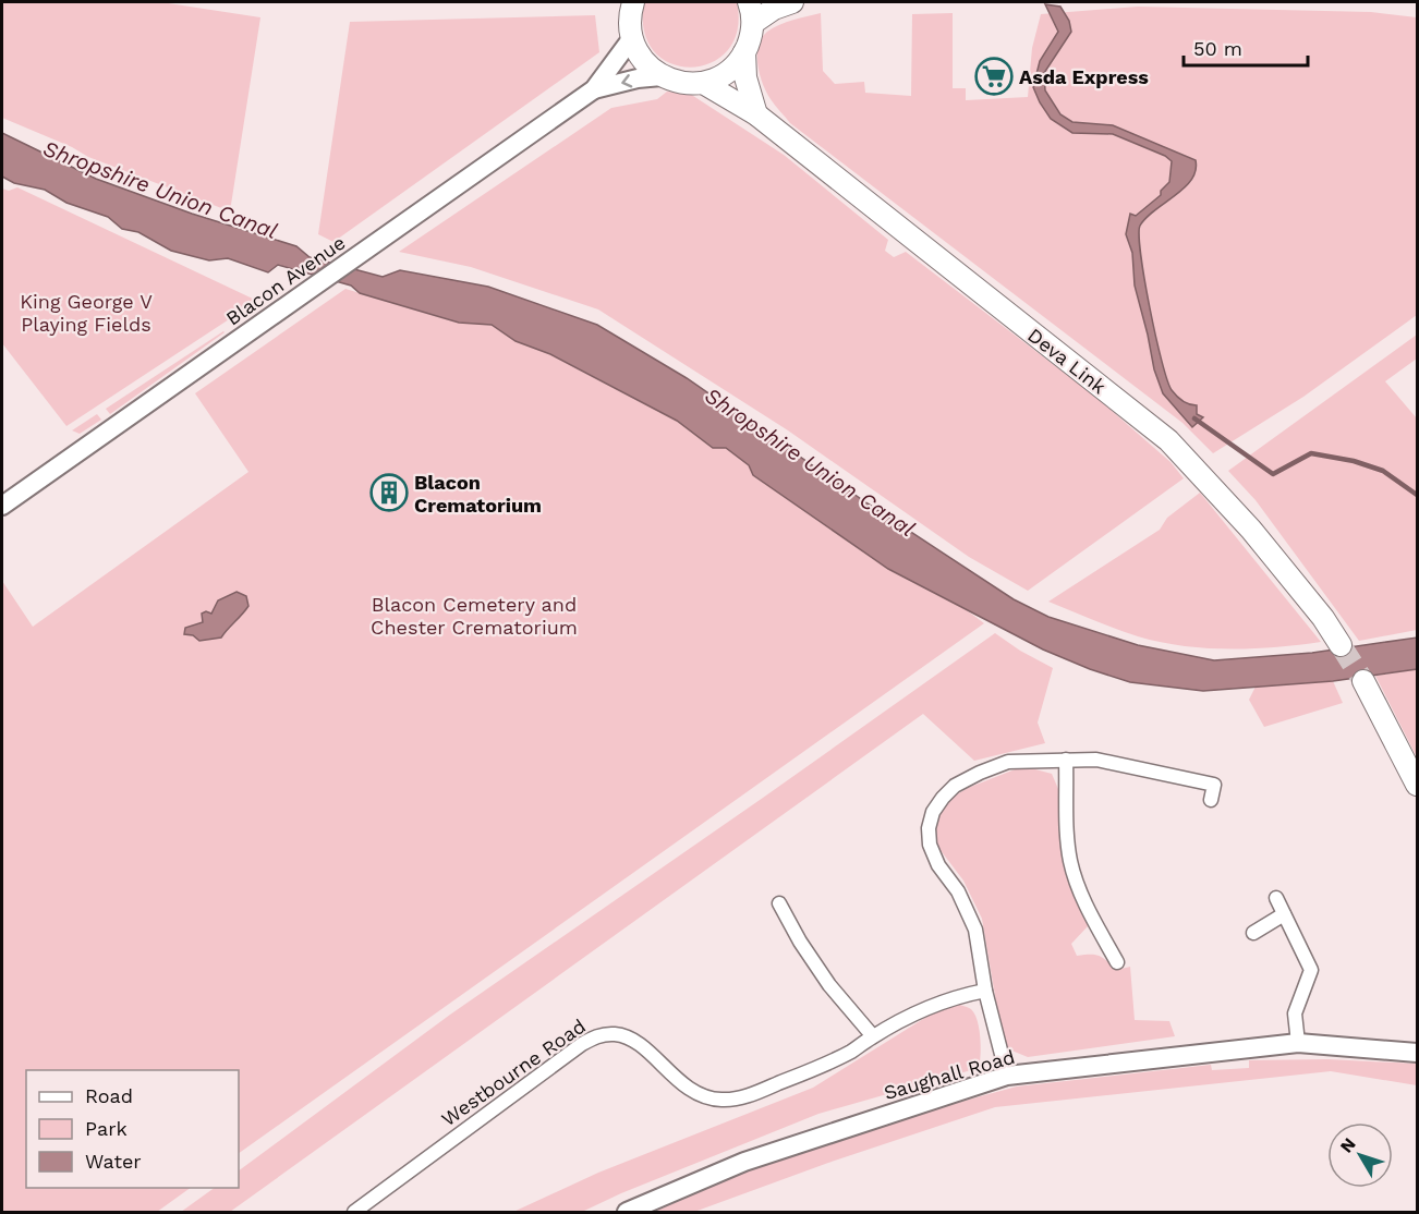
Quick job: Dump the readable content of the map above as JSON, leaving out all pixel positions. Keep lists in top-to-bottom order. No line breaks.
{"streets":{"main road":["Deva Link"],"street":["Blacon Avenue","Westbourne Road","Saughall Road"]},"water":["Shropshire Union Canal"],"parks":["King George V Playing Fields","Blacon Cemetery and Chester Crematorium"],"places":{"supermarket":["Asda Express"],"building":["Blacon Crematorium"]},"legend":["Road","Park","Water"],"scale_bar":"50 m","north":"top left"}
